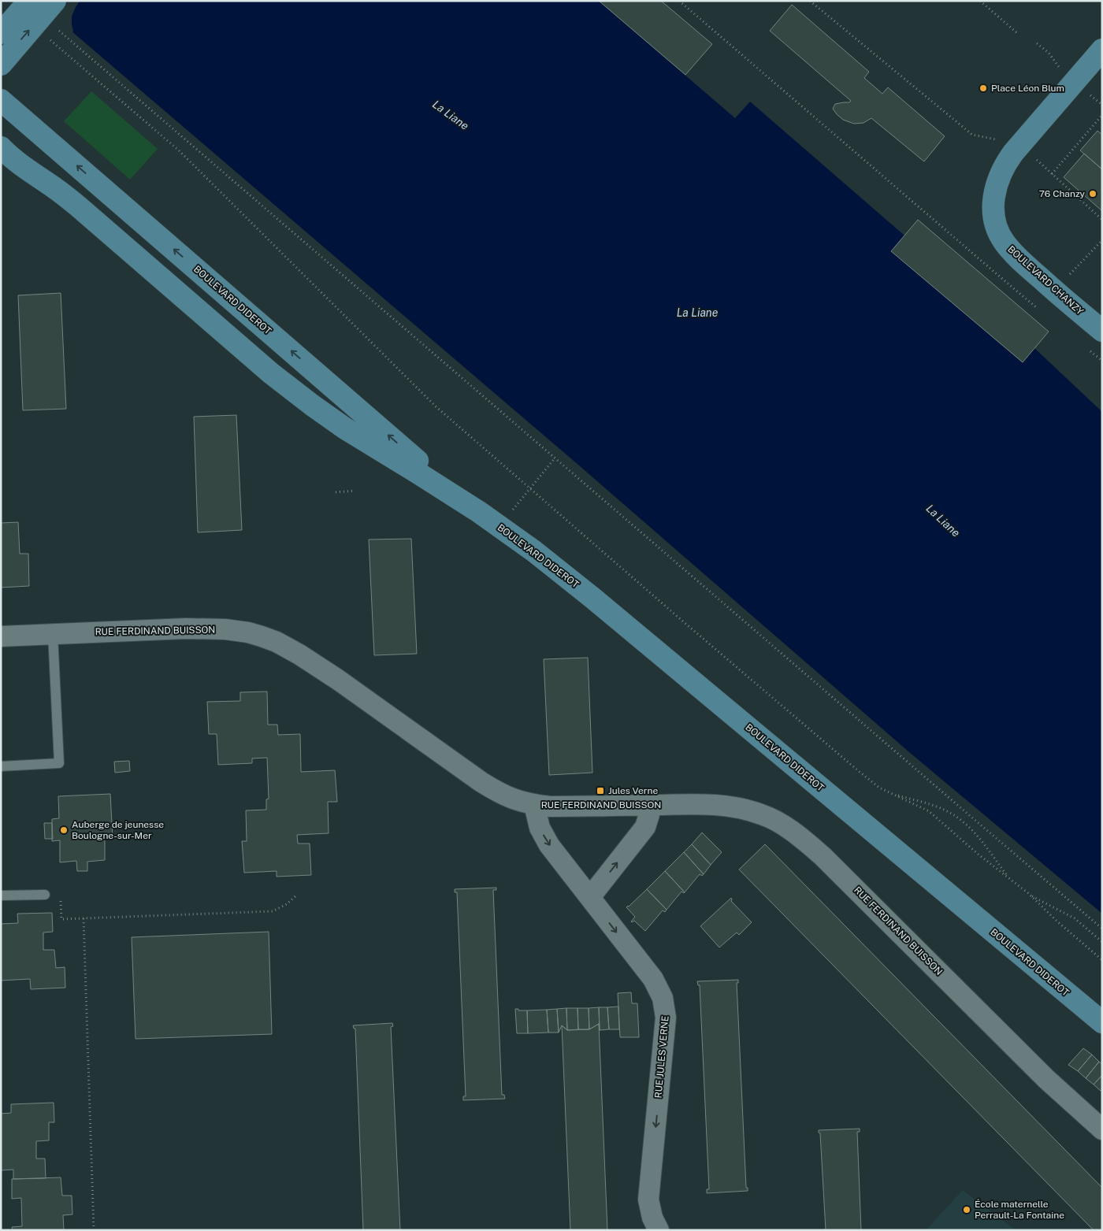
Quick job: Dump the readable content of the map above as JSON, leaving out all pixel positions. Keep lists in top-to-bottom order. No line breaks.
{"streets":{"street":["BOULEVARD CHANZY","BOULEVARD DIDEROT","RUE FERDINAND BUISSON","RUE JULES VERNE"]},"crossings":[["RUE FERDINAND BUISSON","RUE JULES VERNE"]],"one_way":["RUE JULES VERNE"],"water":["La Liane"],"places":{"other":["Place Léon Blum","76 Chanzy","Auberge de jeunesse Boulogne-sur-Mer","École maternelle Perrault-La Fontaine"],"transit":["Jules Verne"]}}
